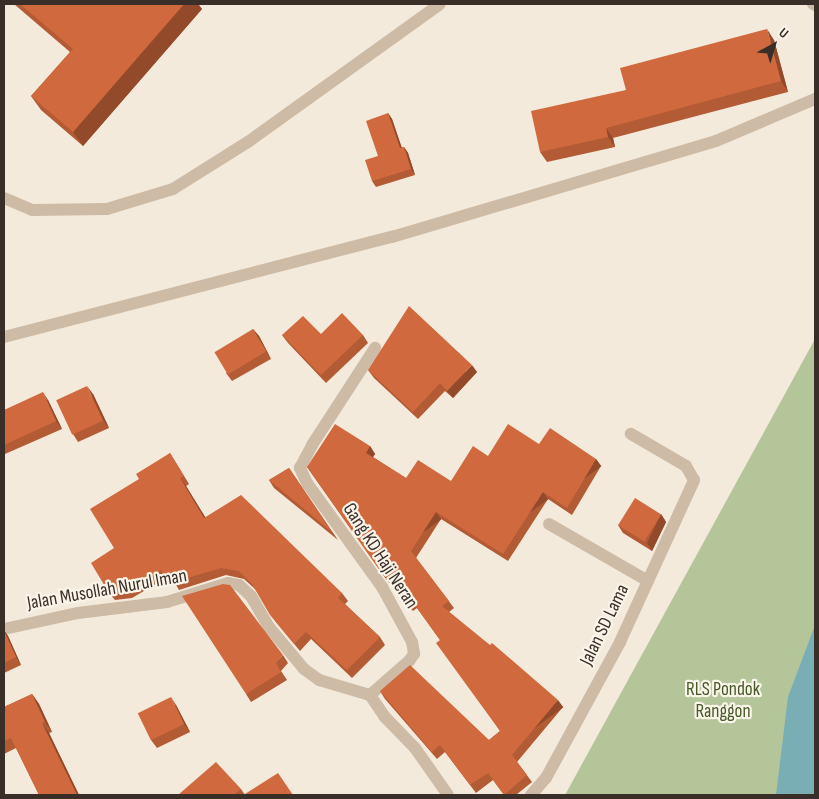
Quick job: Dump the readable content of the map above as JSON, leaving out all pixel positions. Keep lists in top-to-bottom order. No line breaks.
{"streets":{"street":["Gang KD Haji Neran","Jalan Musollah Nurul Iman","Jalan SD Lama"]},"crossings":[["Gang KD Haji Neran","Jalan Musollah Nurul Iman"]],"parks":["RLS Pondok Ranggon"],"north":"top right"}
